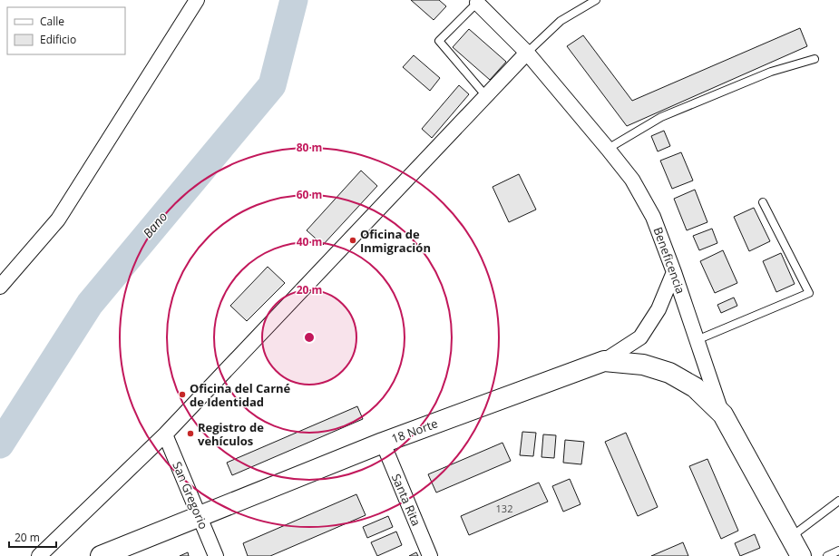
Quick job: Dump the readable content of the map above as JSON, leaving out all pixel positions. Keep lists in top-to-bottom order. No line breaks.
{"streets":{"main road":["Beneficencia","18 Norte"],"street":["San Gregorio","Santa Rita"]},"crossings":[["Beneficencia","18 Norte"],["18 Norte","San Gregorio"],["18 Norte","Santa Rita"]],"water":["Bano"],"places":["Oficina de Inmigración","Oficina del Carné de Identidad","Registro de vehículos"],"house_numbers":["132"],"legend":["Calle","Edificio"],"scale_bar":"20 m","rings":["80 m","60 m","40 m","20 m"]}
